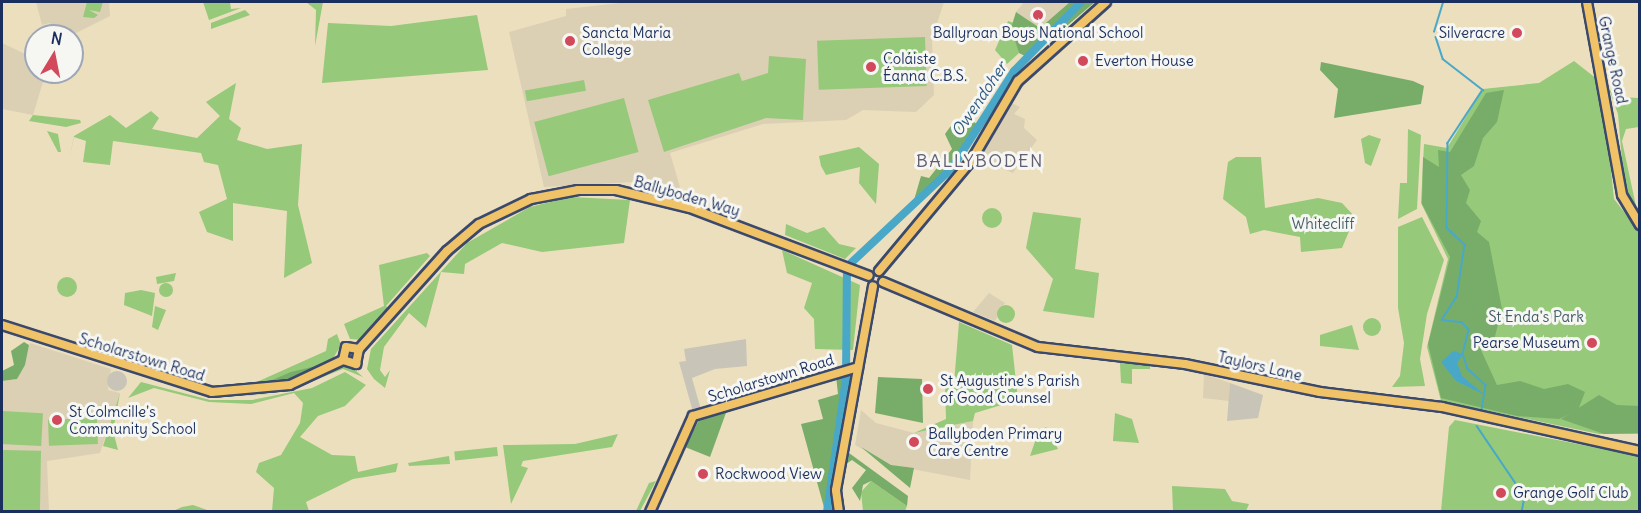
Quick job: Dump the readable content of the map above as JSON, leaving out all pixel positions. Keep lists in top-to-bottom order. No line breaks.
{"streets":{"main road":["Grange Road","Ballyboden Way","Scholarstown Road","Taylors Lane"]},"districts":["BALLYBODEN"],"water":["Owendoher"],"parks":["Whitecliff","St Enda's Park"],"places":["Ballyroan Boys National School","Silveracre","Sancta Maria College","Everton House","Coláiste Éanna C.B.S.","Pearse Museum","St Augustine's Parish of Good Counsel","St Colmcille's Community School","Ballyboden Primary Care Centre","Rockwood View","Grange Golf Club"],"north":"top"}
